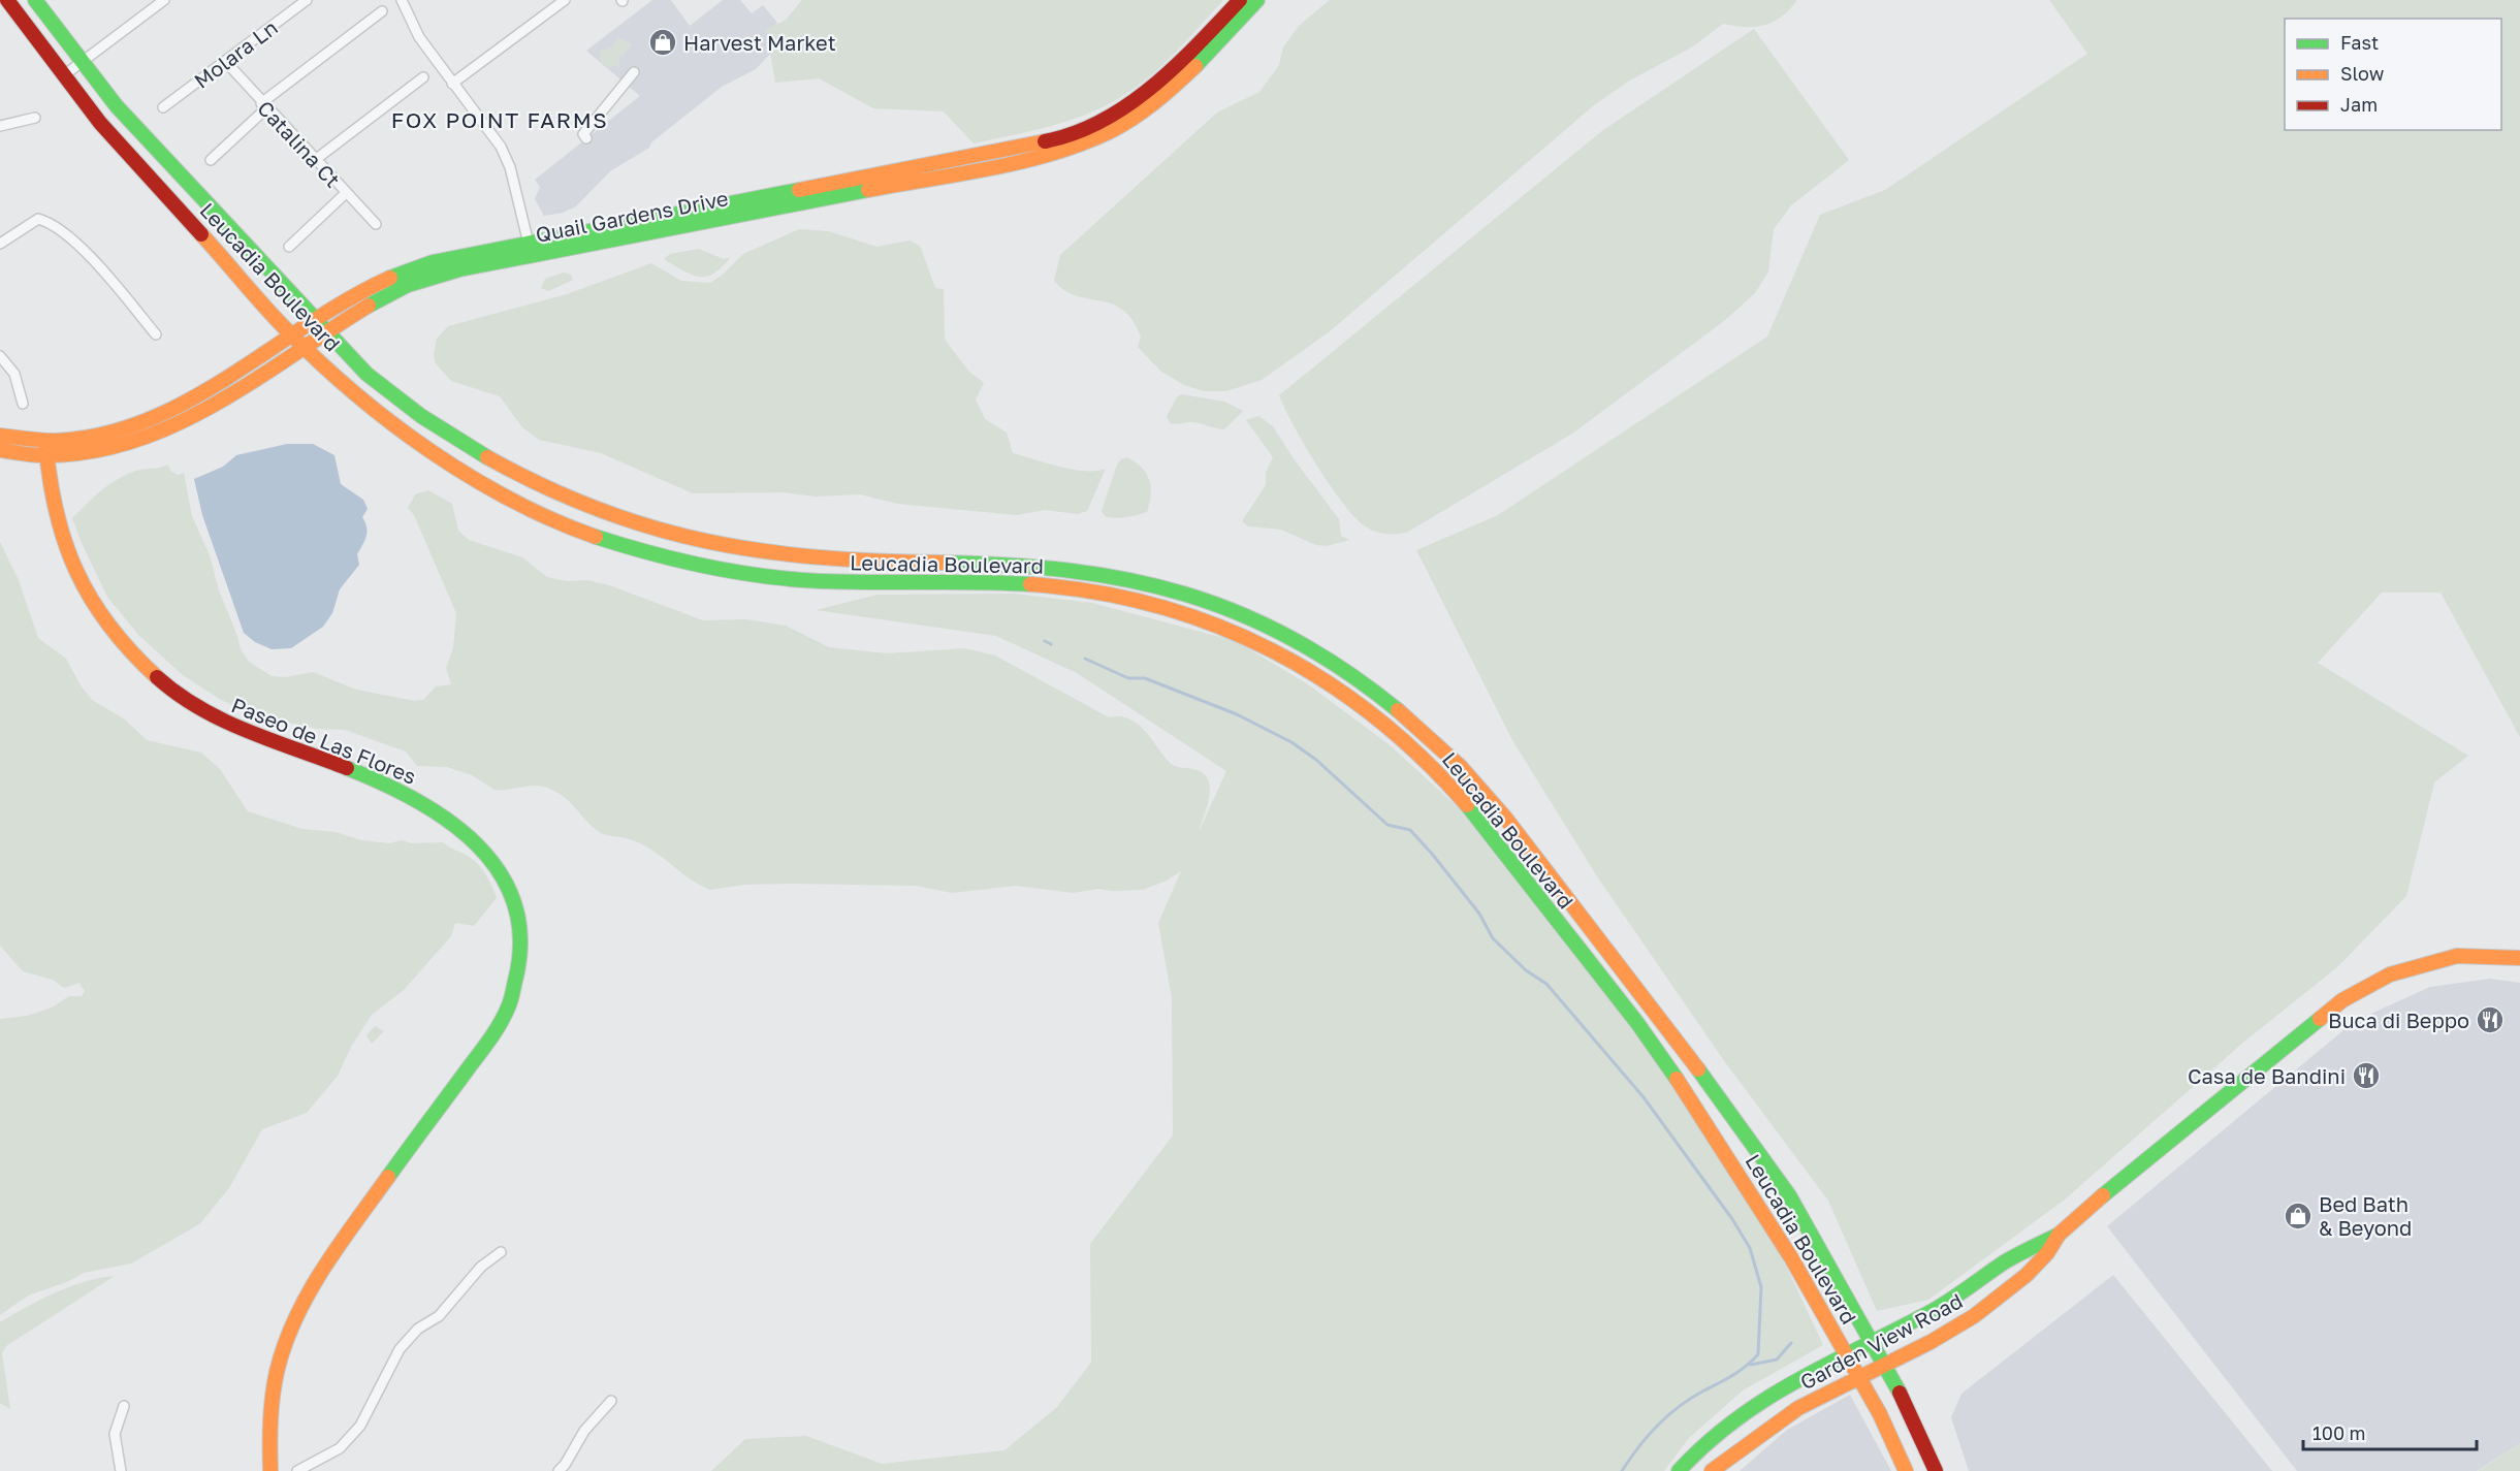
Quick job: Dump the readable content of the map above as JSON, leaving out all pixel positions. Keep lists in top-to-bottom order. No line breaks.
{"streets":{"main road":["Quail Gardens Drive","Leucadia Boulevard","Paseo de Las Flores","Garden View Road"],"street":["Molara Ln","Catalina Ct"]},"crossings":[["Molara Ln","Catalina Ct"],["Quail Gardens Drive","Leucadia Boulevard"],["Quail Gardens Drive","Paseo de Las Flores"],["Leucadia Boulevard","Garden View Road"]],"districts":["FOX POINT FARMS"],"places":{"shop":["Harvest Market","Bed Bath & Beyond"],"restaurant":["Buca di Beppo","Casa de Bandini"]},"legend":["Fast","Slow","Jam"],"scale_bar":"100 m"}
